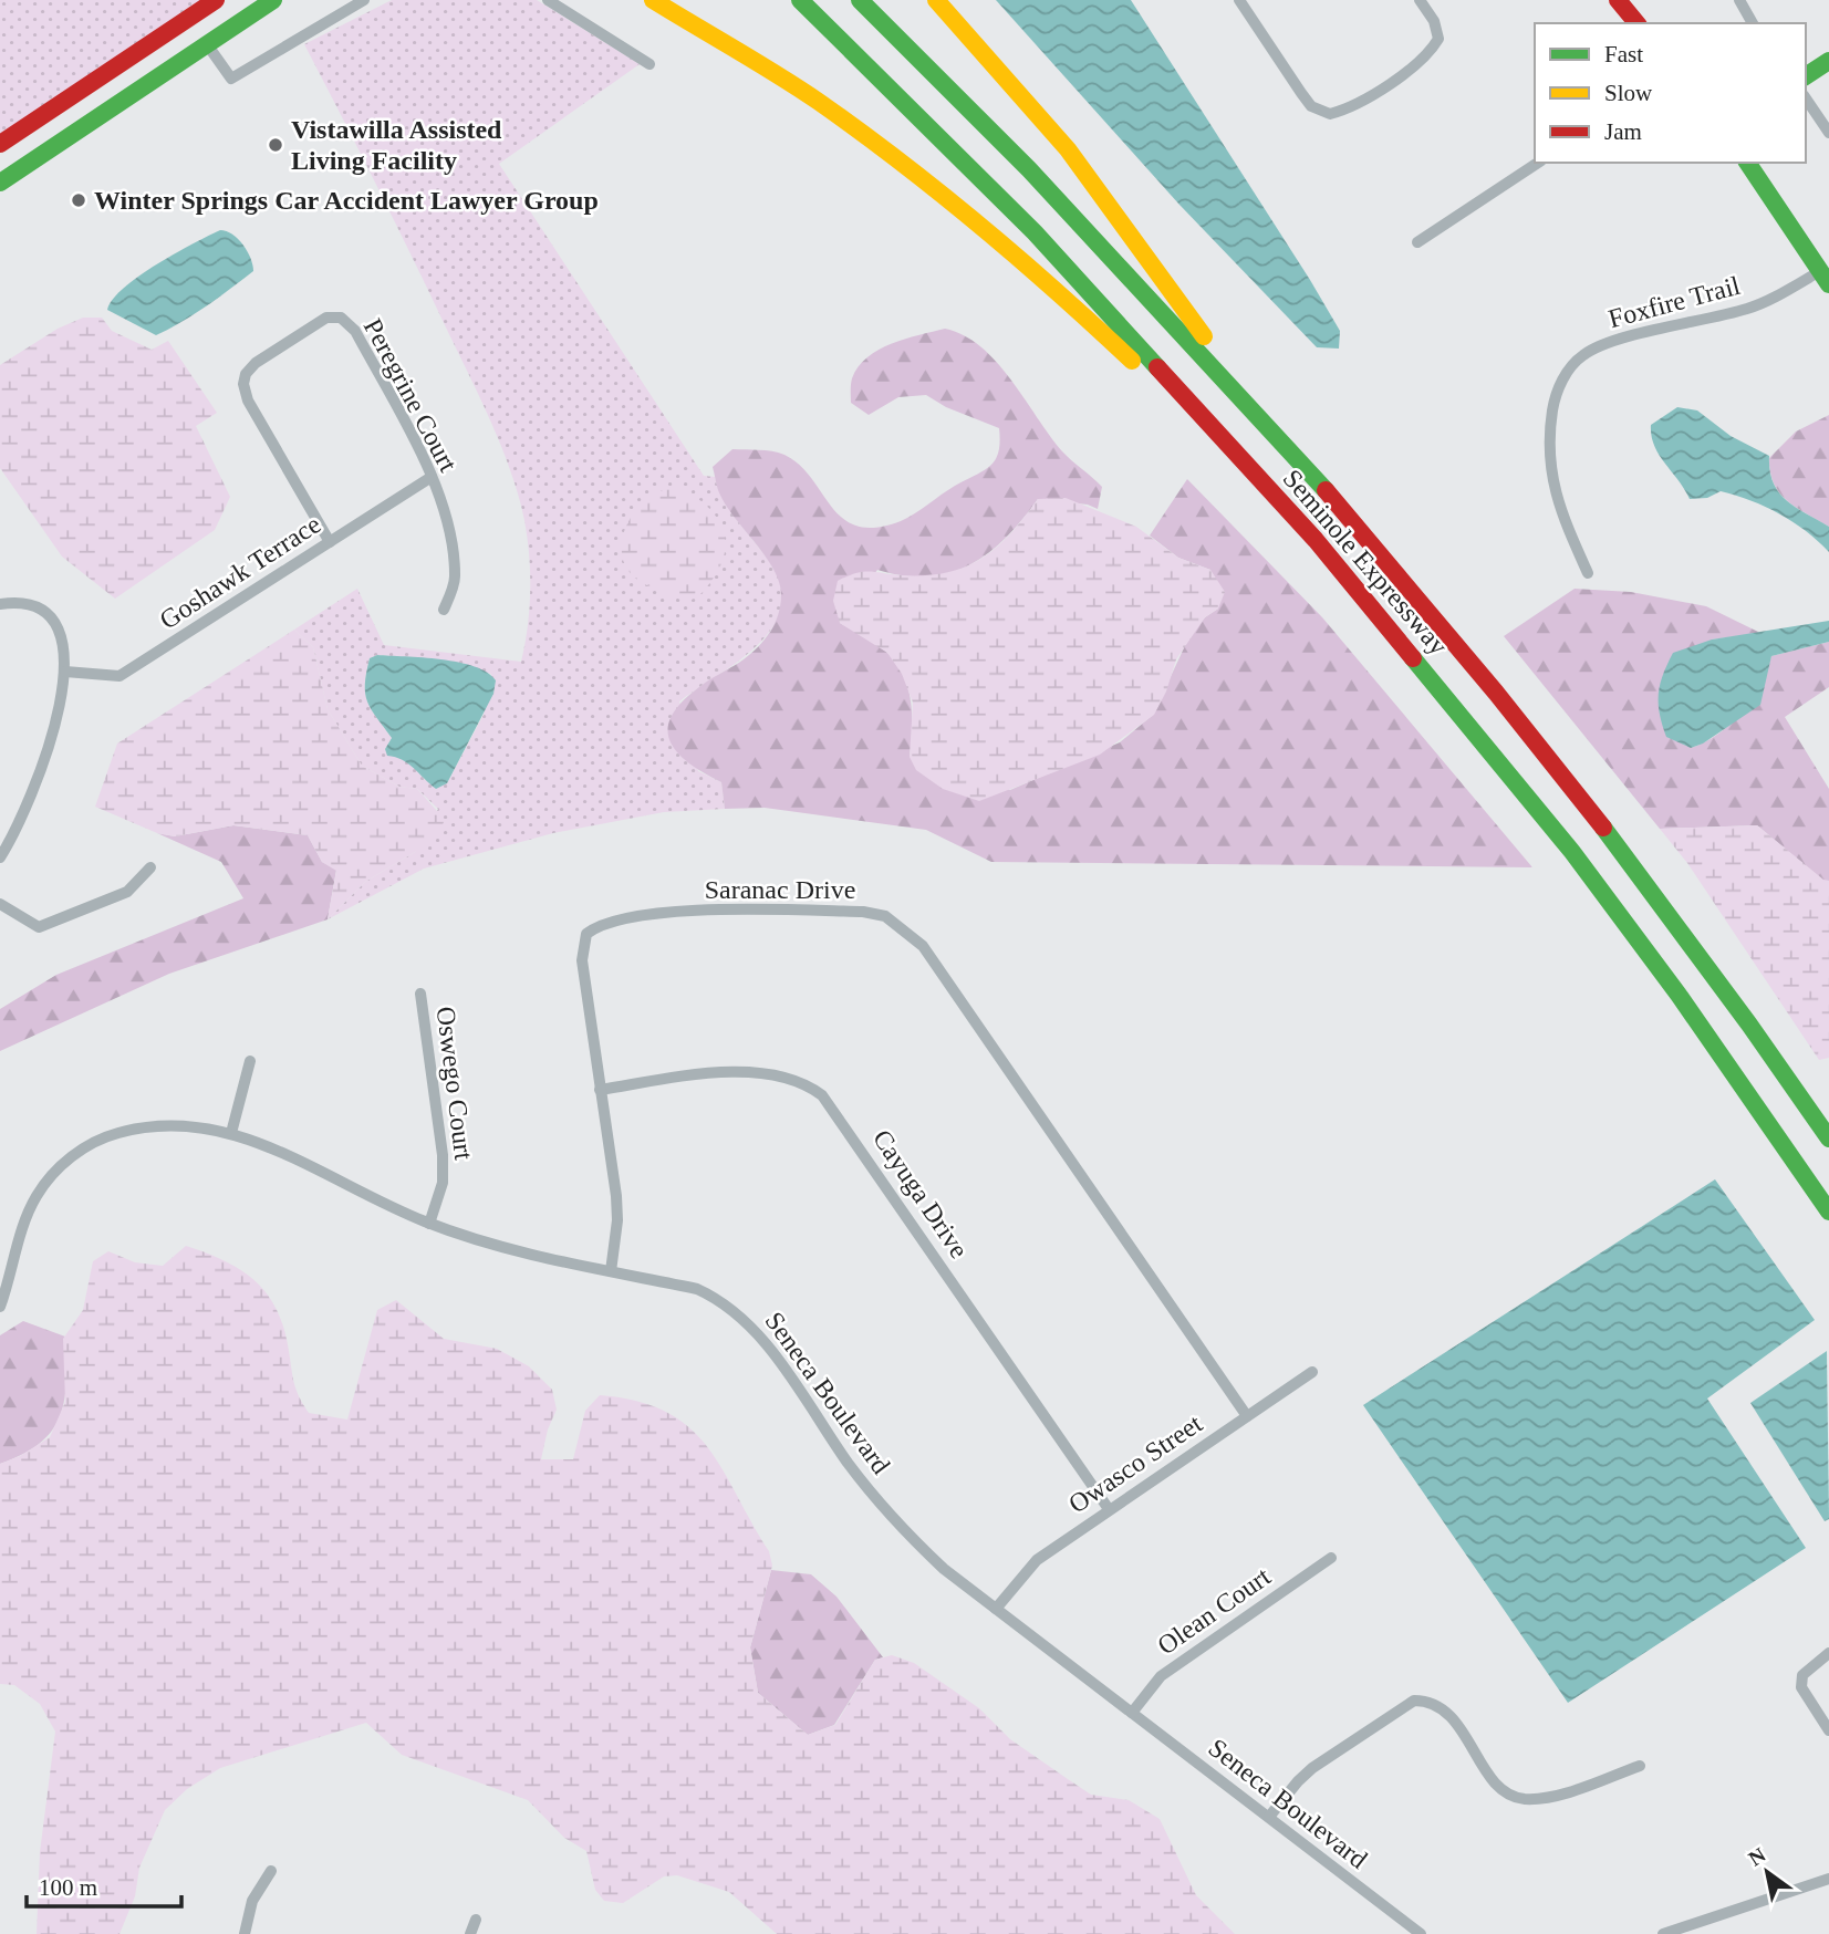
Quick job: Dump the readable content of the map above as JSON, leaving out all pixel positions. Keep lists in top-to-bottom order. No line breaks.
{"streets":{"main road":["Seminole Expressway"],"street":["Foxfire Trail","Peregrine Court","Goshawk Terrace","Saranac Drive","Oswego Court","Cayuga Drive","Seneca Boulevard","Owasco Street","Olean Court"]},"crossings":[["Peregrine Court","Goshawk Terrace"],["Saranac Drive","Cayuga Drive"],["Saranac Drive","Seneca Boulevard"],["Saranac Drive","Owasco Street"],["Oswego Court","Seneca Boulevard"],["Cayuga Drive","Owasco Street"],["Seneca Boulevard","Owasco Street"],["Seneca Boulevard","Olean Court"]],"places":["Vistawilla Assisted Living Facility","Winter Springs Car Accident Lawyer Group"],"legend":["Fast","Slow","Jam"],"scale_bar":"100 m","north":"top left"}
